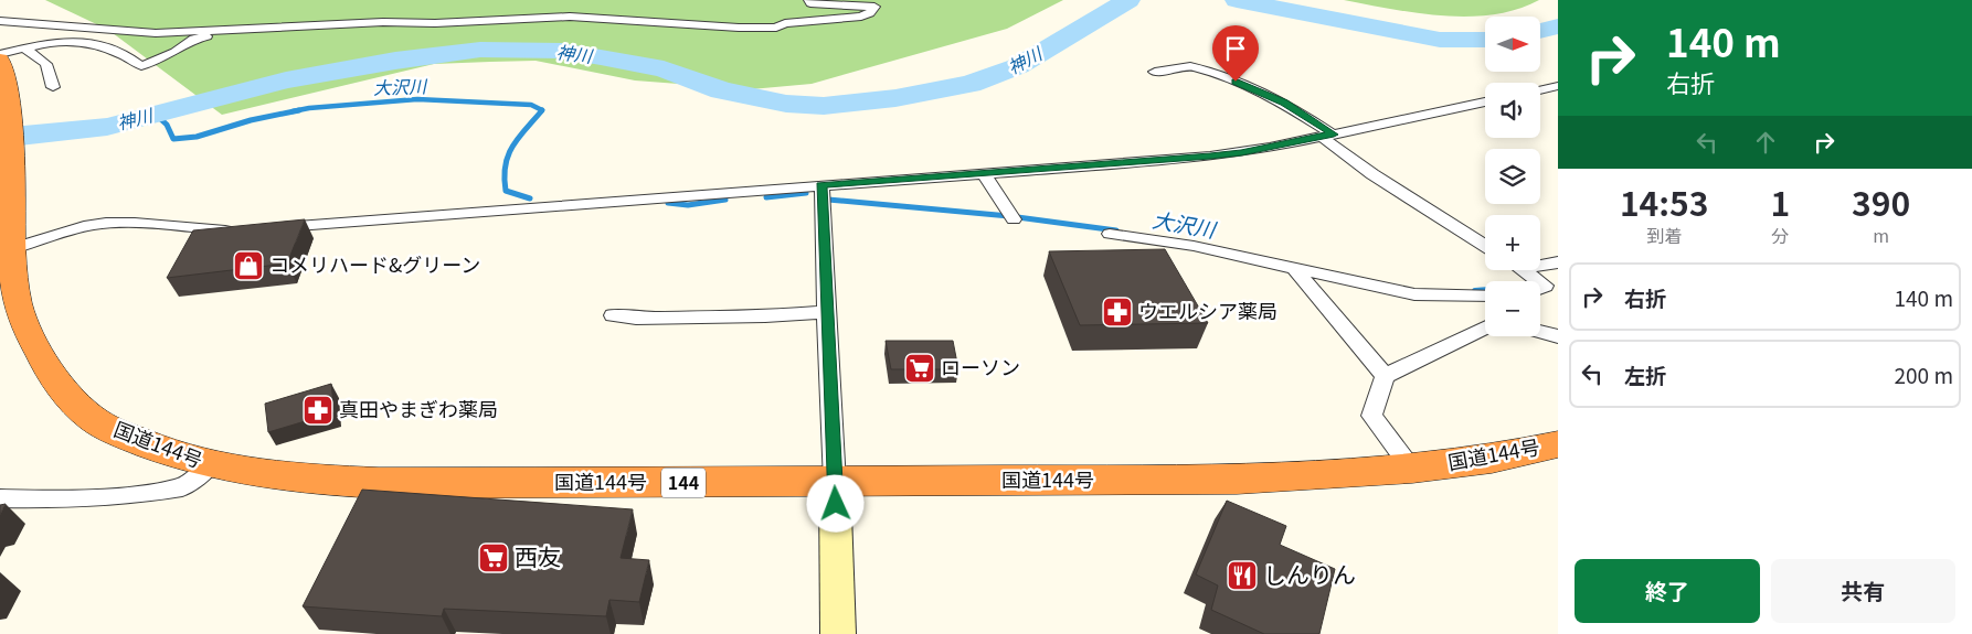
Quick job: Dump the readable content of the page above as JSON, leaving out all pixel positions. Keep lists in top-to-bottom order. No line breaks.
{"streets":{"highway":["国道144号","144"]},"water":["神川","大沢川"],"places":{"shop":["コメリハード&グリーン"],"pharmacy":["ウエルシア薬局","真田やまぎわ薬局"],"supermarket":["ローソン","西友"],"restaurant":["しんりん"]},"north":"right","page":{"turn":["140 m","右折"],"map_buttons":["+","−"],"eta":["14:53","到着","1","分","390","m"],"list":[{"name":"右折","value":"140 m"},{"name":"左折","value":"200 m"}],"buttons":["終了","共有"]}}
